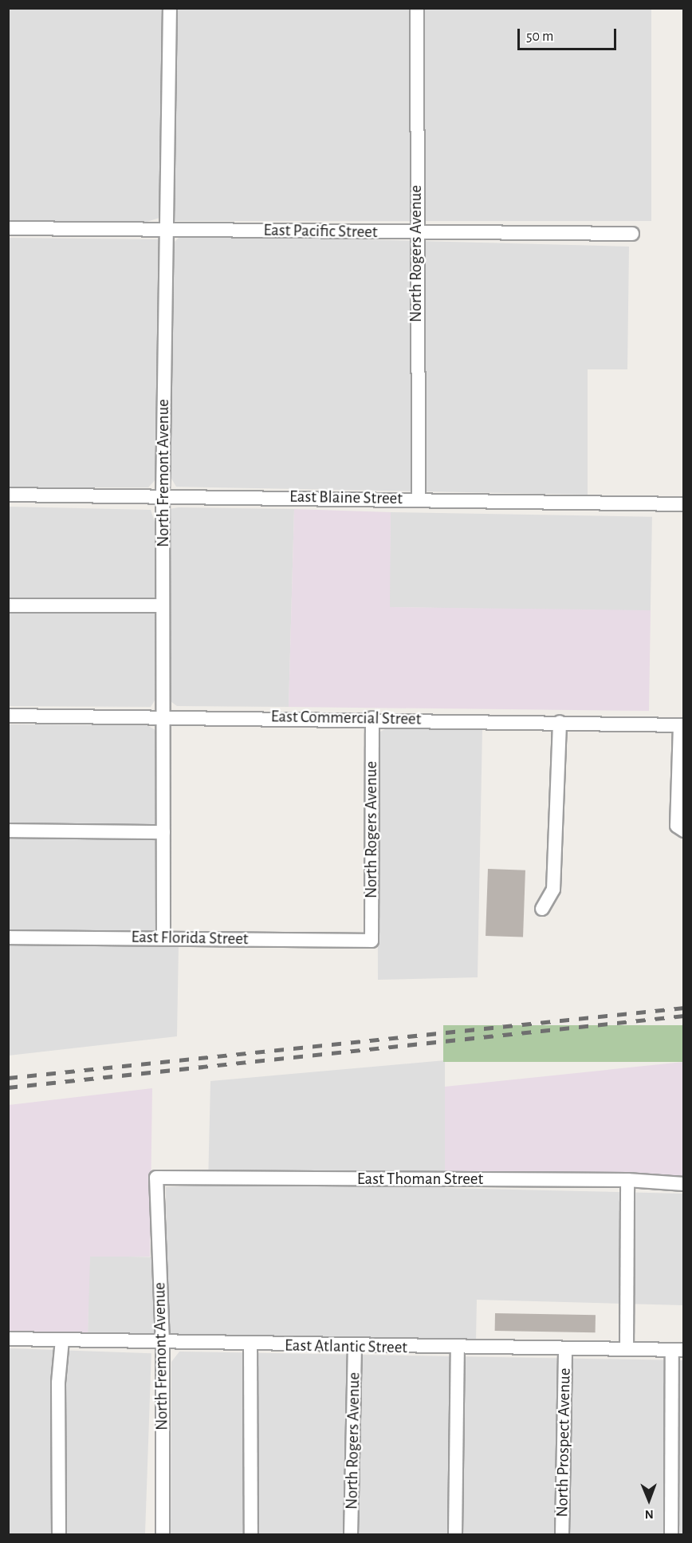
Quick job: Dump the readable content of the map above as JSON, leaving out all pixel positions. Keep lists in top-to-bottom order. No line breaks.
{"streets":{"street":["East Pacific Street","North Rogers Avenue","North Fremont Avenue","East Blaine Street","East Commercial Street","East Florida Street","East Thoman Street","East Atlantic Street","North Prospect Avenue"]},"crossings":[["East Pacific Street","North Rogers Avenue"],["East Pacific Street","North Fremont Avenue"],["North Rogers Avenue","East Blaine Street"],["North Rogers Avenue","East Commercial Street"],["North Rogers Avenue","East Florida Street"],["North Rogers Avenue","East Atlantic Street"],["North Fremont Avenue","East Blaine Street"],["North Fremont Avenue","East Commercial Street"],["North Fremont Avenue","East Florida Street"],["North Fremont Avenue","East Thoman Street"],["North Fremont Avenue","East Atlantic Street"],["East Atlantic Street","North Prospect Avenue"]],"scale_bar":"50 m","north":"bottom"}
